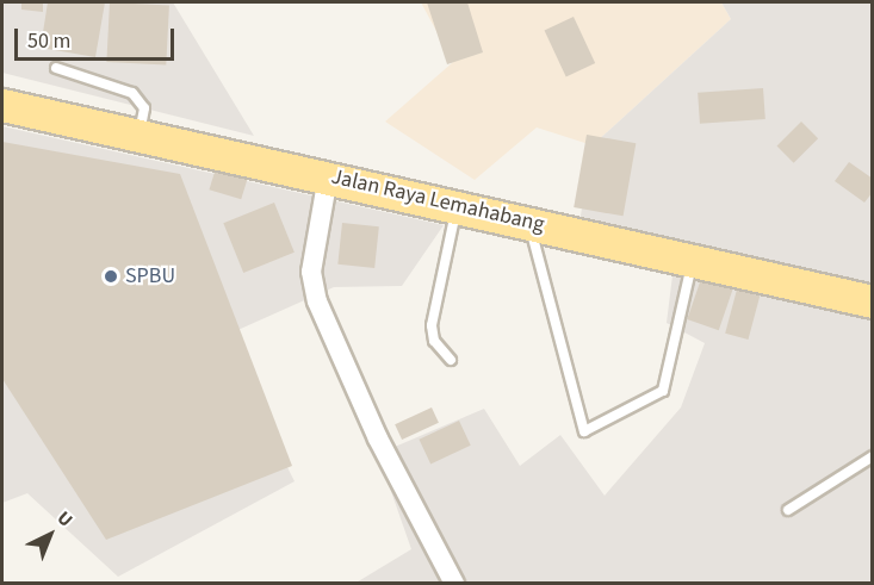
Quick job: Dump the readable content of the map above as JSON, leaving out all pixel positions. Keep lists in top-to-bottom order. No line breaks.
{"streets":{"main road":["Jalan Raya Lemahabang"]},"places":["SPBU"],"scale_bar":"50 m","north":"top right"}
